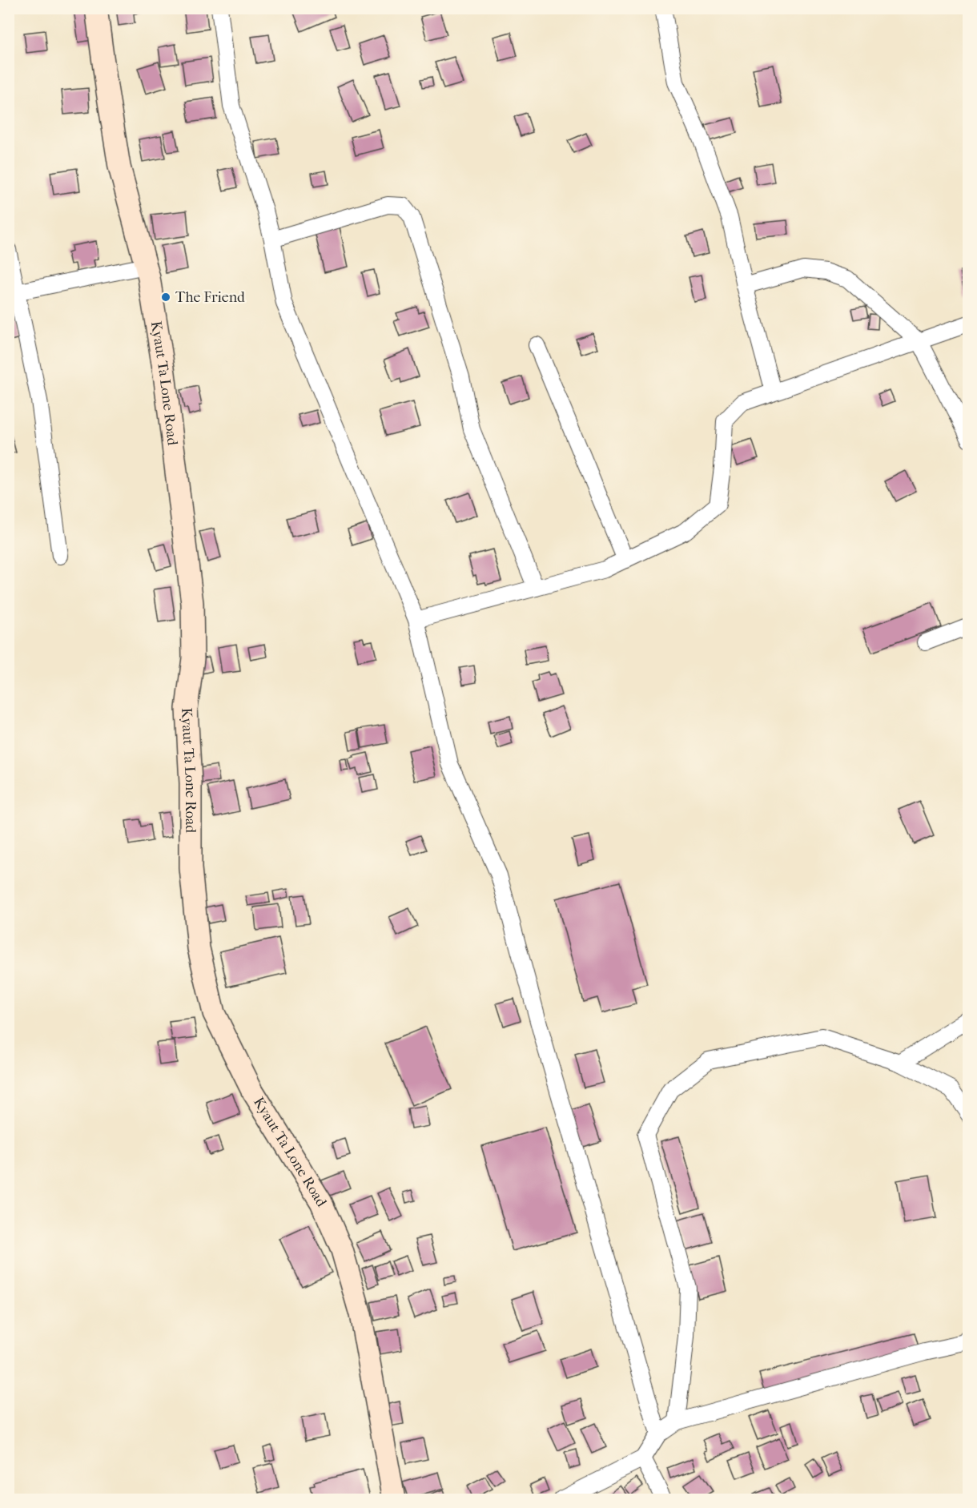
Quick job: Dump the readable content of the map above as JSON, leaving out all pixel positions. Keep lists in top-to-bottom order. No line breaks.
{"streets":{"main road":["Kyaut Ta Lone Road"]},"places":["The Friend"]}
